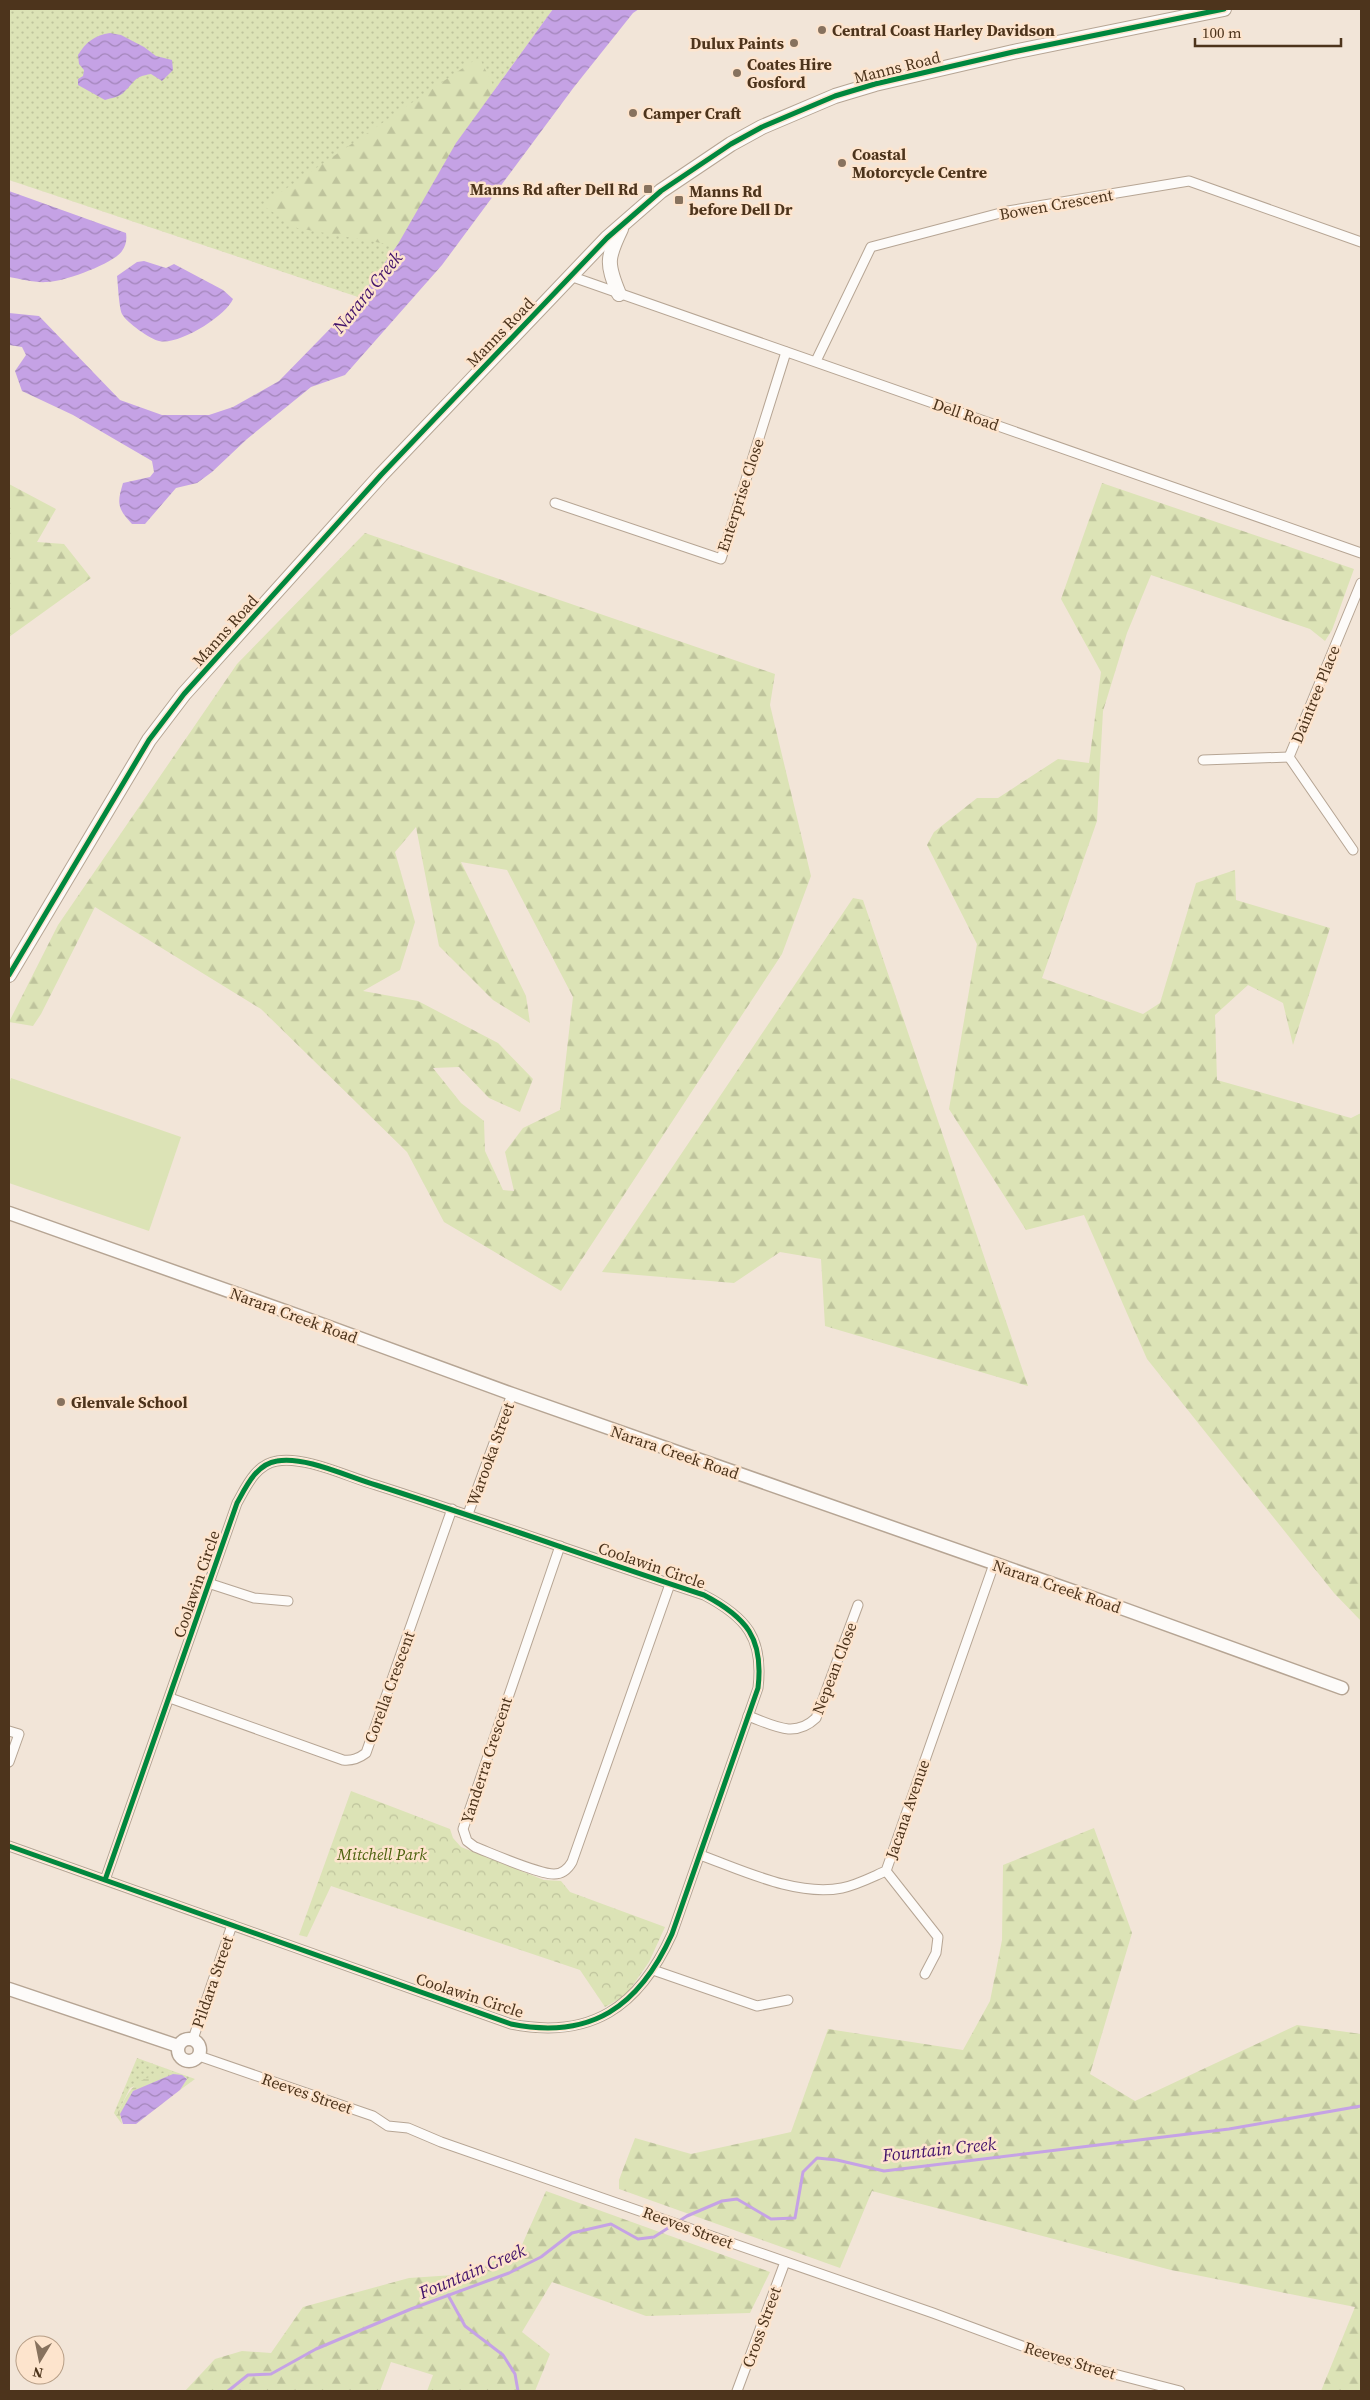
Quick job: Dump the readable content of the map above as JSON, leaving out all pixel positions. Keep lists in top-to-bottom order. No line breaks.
{"streets":{"main road":["Manns Road"],"street":["Bowen Crescent","Dell Road","Enterprise Close","Daintree Place","Narara Creek Road","Warooka Street","Coolawin Circle","Nepean Close","Corella Crescent","Yanderra Crescent","Jacana Avenue","Pildara Street","Reeves Street","Cross Street"]},"crossings":[["Manns Road","Dell Road"],["Bowen Crescent","Dell Road"],["Dell Road","Enterprise Close"],["Narara Creek Road","Warooka Street"],["Narara Creek Road","Jacana Avenue"],["Warooka Street","Coolawin Circle"],["Coolawin Circle","Nepean Close"],["Coolawin Circle","Corella Crescent"],["Coolawin Circle","Yanderra Crescent"],["Coolawin Circle","Jacana Avenue"],["Coolawin Circle","Pildara Street"],["Pildara Street","Reeves Street"],["Reeves Street","Cross Street"]],"water":["Narara Creek","Fountain Creek"],"parks":["Mitchell Park"],"places":{"other":["Central Coast Harley Davidson","Dulux Paints","Coates Hire Gosford","Camper Craft","Coastal Motorcycle Centre","Glenvale School"],"transit":["Manns Rd after Dell Rd","Manns Rd before Dell Dr"]},"scale_bar":"100 m","north":"bottom"}
